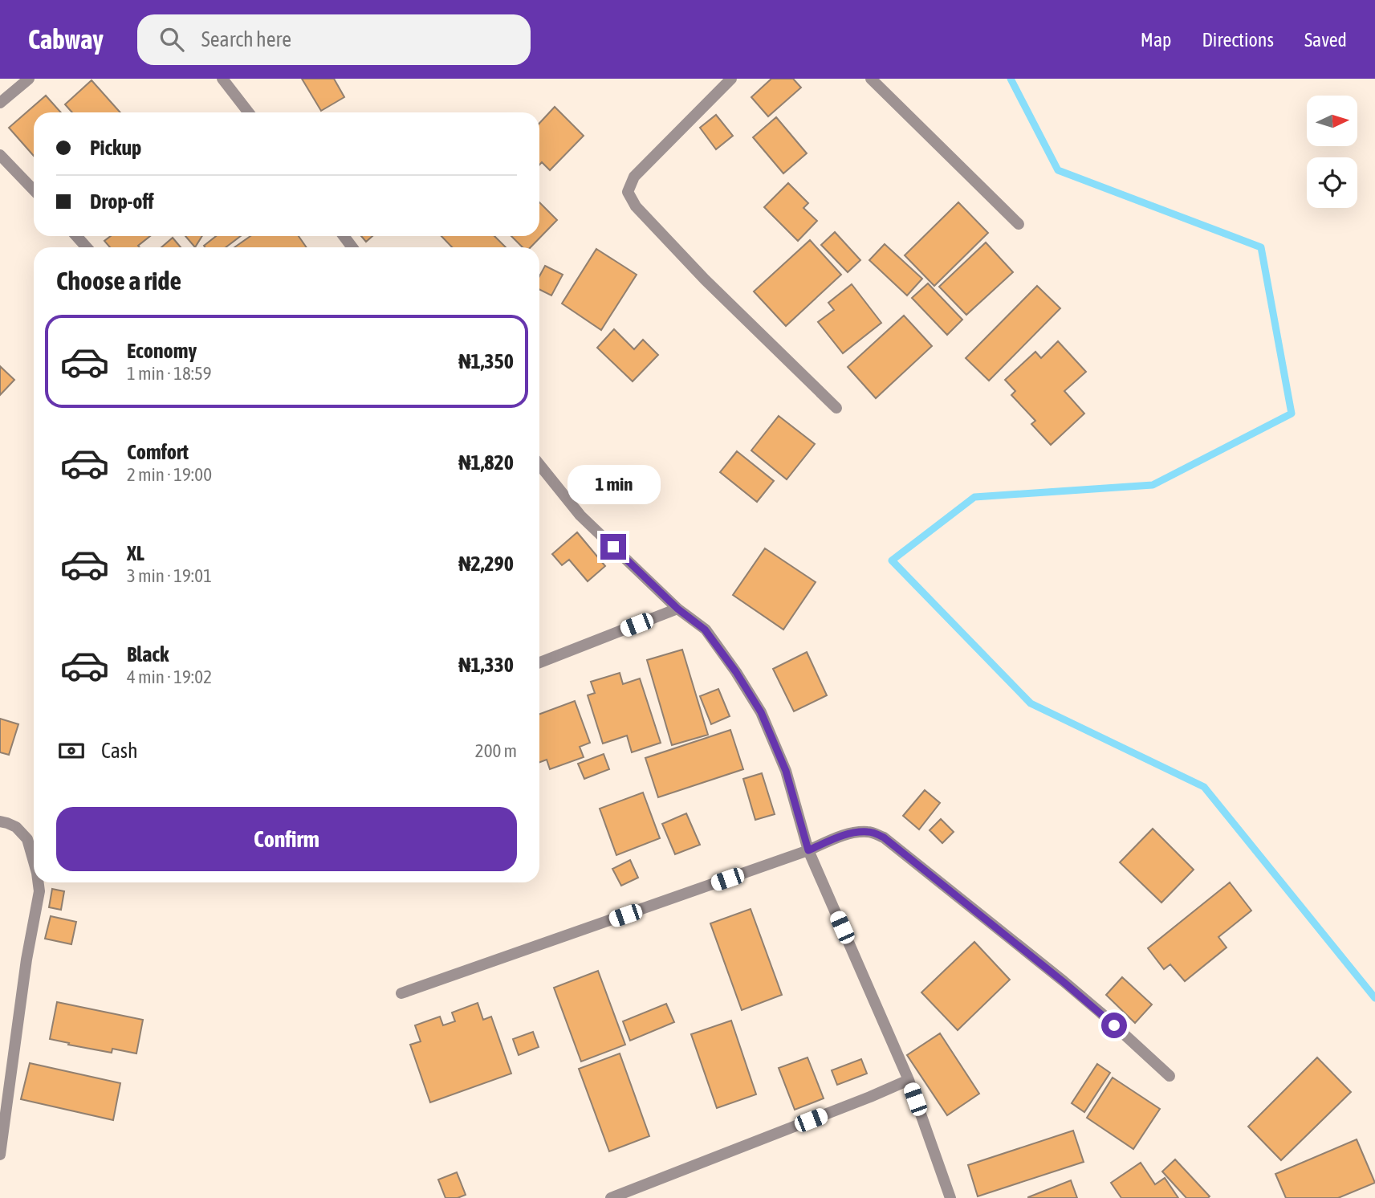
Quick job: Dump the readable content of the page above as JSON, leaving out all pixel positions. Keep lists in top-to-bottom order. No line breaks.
{"north":"right","page":{"header":"Cabway","search":"Search here","nav":["Map","Directions","Saved"],"banner":["Pickup","Drop-off"],"heading":"Choose a ride","list":[{"name":"Economy","note":"1 min · 18:59","value":"₦1,350"},{"name":"Comfort","note":"2 min · 19:00","value":"₦1,820"},{"name":"XL","note":"3 min · 19:01","value":"₦2,290"},{"name":"Black","note":"4 min · 19:02","value":"₦1,330"}],"bubble":"1 min","pay":["Cash","200 m"],"buttons":"Confirm"}}
